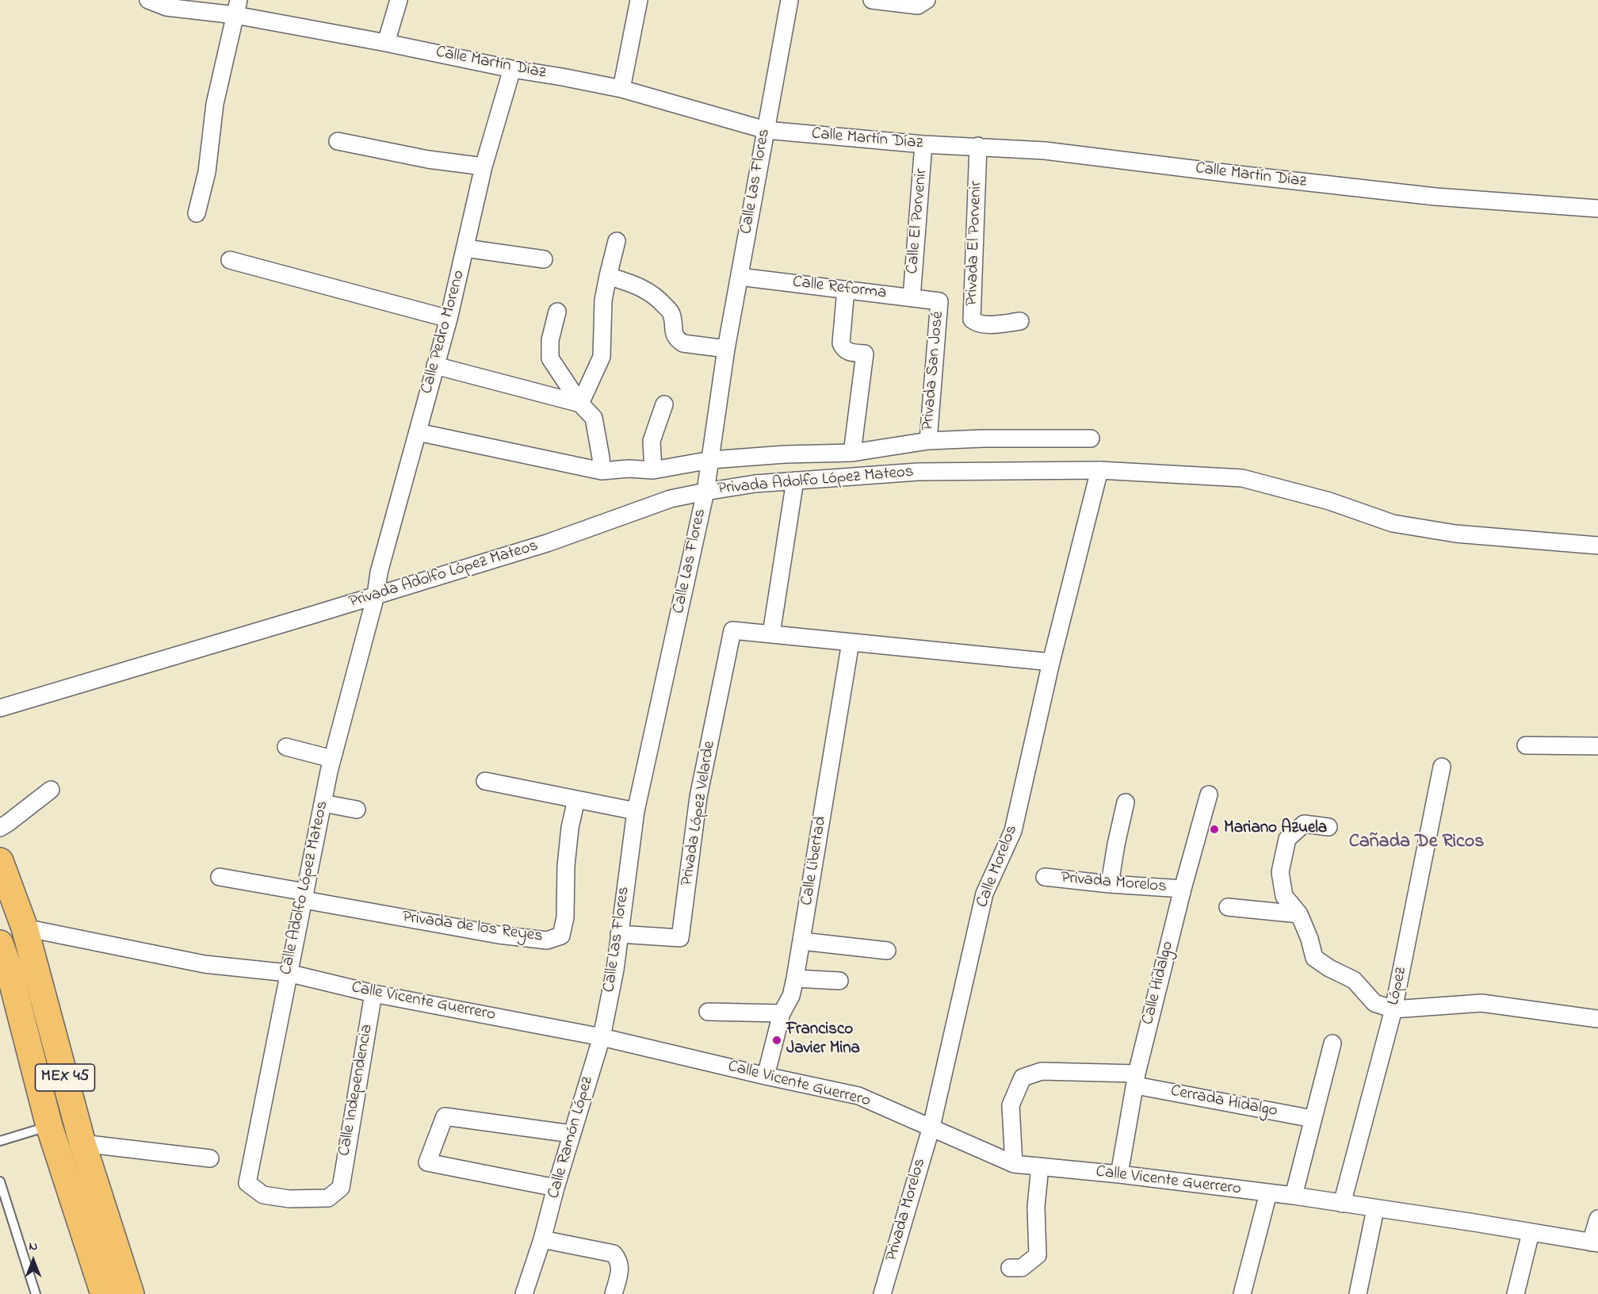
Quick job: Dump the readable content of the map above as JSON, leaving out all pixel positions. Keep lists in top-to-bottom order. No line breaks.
{"streets":{"main road":["MEX 45"],"street":["Calle Martín Díaz","Calle Las Flores","Calle El Porvenir","Privada El Porvenir","Calle Reforma","Calle Pedro Moreno","Privada San José","Privada Adolfo López Mateos","Privada López Velarde","Calle Libertad","Calle Morelos","Privada Morelos","Calle Adolfo López Mateos","Privada de los Reyes","Calle Hidalgo","López","Calle Vicente Guerrero","Calle Independencia","Cerrada Hidalgo","Calle Ramón López"]},"crossings":[["Calle Martín Díaz","Calle Las Flores"],["Calle Martín Díaz","Calle El Porvenir"],["Calle Martín Díaz","Privada El Porvenir"],["Calle Martín Díaz","Calle Pedro Moreno"],["Calle Las Flores","Calle Reforma"],["Calle Las Flores","Privada Adolfo López Mateos"],["Calle Las Flores","Privada López Velarde"],["Calle Las Flores","Calle Vicente Guerrero"],["Calle Las Flores","Calle Ramón López"],["Calle El Porvenir","Calle Reforma"],["Calle Reforma","Privada San José"],["Calle Pedro Moreno","Privada Adolfo López Mateos"],["Calle Pedro Moreno","Calle Adolfo López Mateos"],["Privada Adolfo López Mateos","Calle Morelos"],["Privada Adolfo López Mateos","Calle Adolfo López Mateos"],["Calle Libertad","Calle Vicente Guerrero"],["Calle Morelos","Privada Morelos"],["Calle Morelos","Calle Vicente Guerrero"],["Privada Morelos","Calle Hidalgo"],["Privada Morelos","Calle Vicente Guerrero"],["Calle Adolfo López Mateos","Privada de los Reyes"],["Calle Adolfo López Mateos","Calle Vicente Guerrero"],["Calle Adolfo López Mateos","Calle Independencia"],["Calle Hidalgo","Calle Vicente Guerrero"],["Calle Hidalgo","Cerrada Hidalgo"],["López","Calle Vicente Guerrero"],["Calle Vicente Guerrero","MEX 45"],["Calle Vicente Guerrero","Calle Independencia"],["Calle Vicente Guerrero","Cerrada Hidalgo"],["Calle Vicente Guerrero","Calle Ramón López"]],"districts":["Cañada De Ricos"],"places":["Mariano Azuela","Francisco Javier Mina"],"north":"top"}
